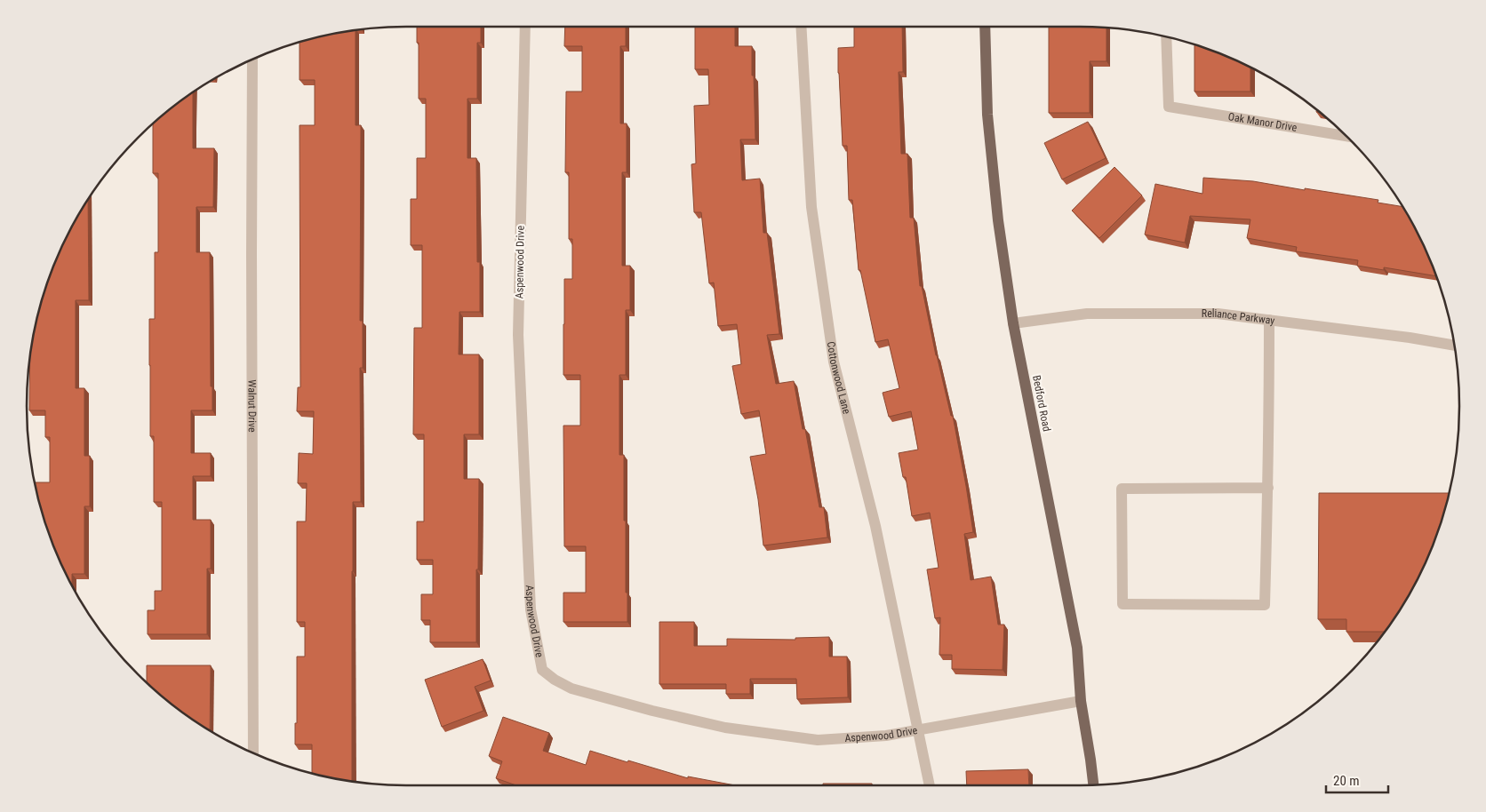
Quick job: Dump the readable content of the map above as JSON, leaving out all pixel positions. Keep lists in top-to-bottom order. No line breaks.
{"streets":{"main road":["Bedford Road"],"street":["Oak Manor Drive","Aspenwood Drive","Reliance Parkway","Cottonwood Lane","Walnut Drive"]},"crossings":[["Aspenwood Drive","Cottonwood Lane"],["Aspenwood Drive","Bedford Road"],["Reliance Parkway","Bedford Road"]],"scale_bar":"20 m"}
